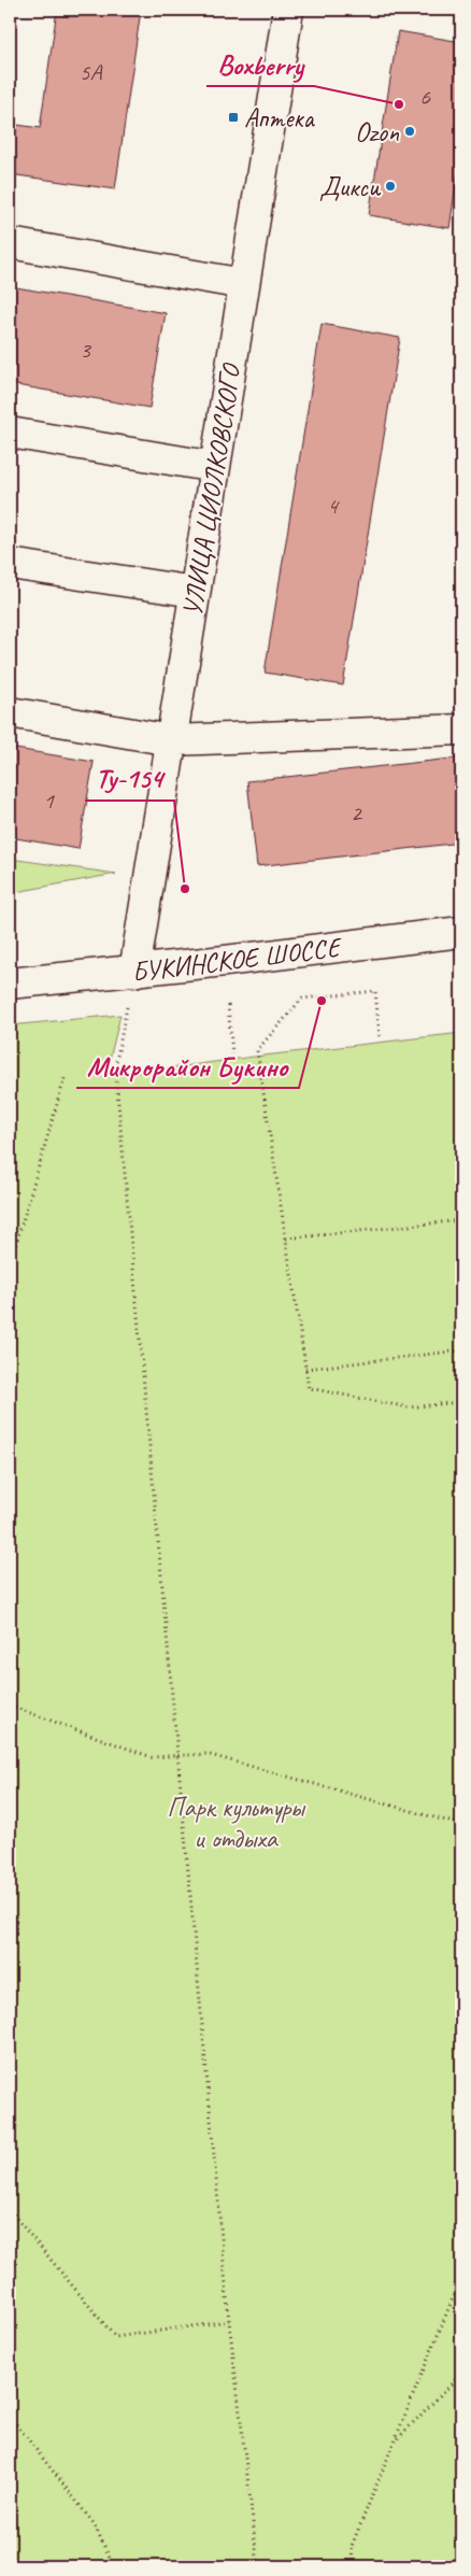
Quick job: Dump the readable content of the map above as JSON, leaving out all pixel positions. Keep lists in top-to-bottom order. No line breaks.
{"streets":{"street":["УЛИЦА ЦИОЛКОВСКОГО","БУКИНСКОЕ ШОССЕ"]},"crossings":[["УЛИЦА ЦИОЛКОВСКОГО","БУКИНСКОЕ ШОССЕ"]],"parks":["Парк культуры и отдыха"],"places":{"other":["Boxberry","Ozon","Дикси","Ту-154","Микрорайон Букино"],"transit":["Аптека"]},"house_numbers":["5А","6","3","4","1","2"]}
